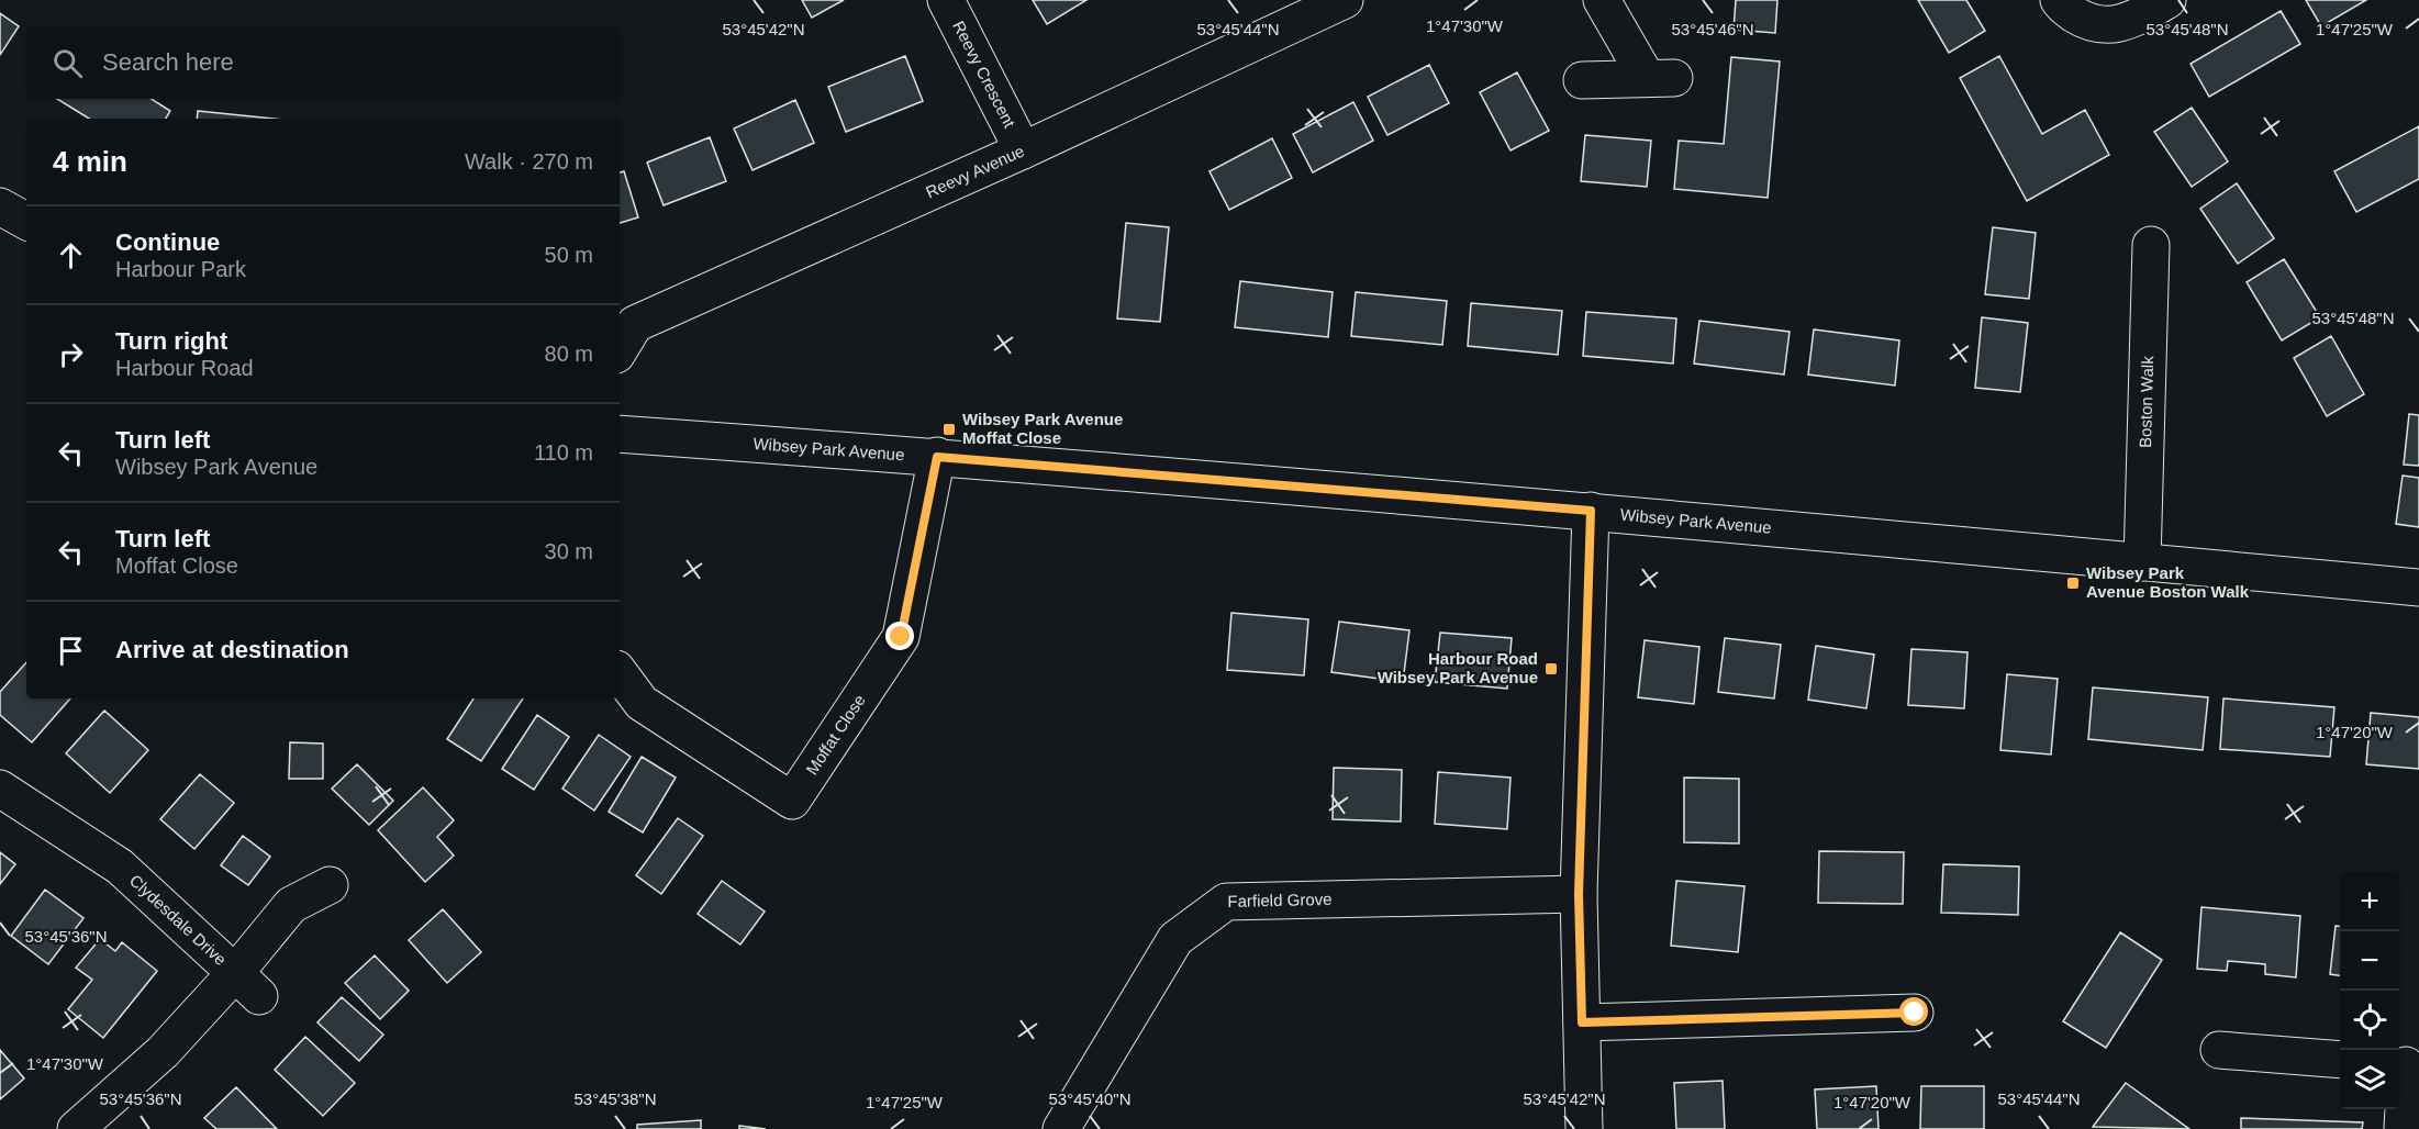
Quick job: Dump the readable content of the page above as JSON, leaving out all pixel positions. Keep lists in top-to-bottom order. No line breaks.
{"streets":{"street":["Reevy Crescent","Reevy Avenue","Boston Walk","Wibsey Park Avenue","Moffat Close","Farfield Grove","Clydesdale Drive"]},"crossings":[["Reevy Crescent","Reevy Avenue"],["Boston Walk","Wibsey Park Avenue"],["Wibsey Park Avenue","Moffat Close"]],"places":{"transit":["Wibsey Park Avenue Moffat Close","Wibsey Park Avenue Boston Walk","Harbour Road Wibsey Park Avenue"]},"page":{"search":"Search here","heading":["4 min","Walk · 270 m"],"list":[["Continue","Harbour Park","50 m"],["Turn right","Harbour Road","80 m"],["Turn left","Wibsey Park Avenue","110 m"],["Turn left","Moffat Close","30 m"],"Arrive at destination"],"map_buttons":["+","−"]},"coordinates":["1°47'30\"W","1°47'25\"W","53°45'42\"N","53°45'44\"N","53°45'46\"N","53°45'48\"N","1°47'20\"W","53°45'36\"N","53°45'38\"N","53°45'40\"N"]}
